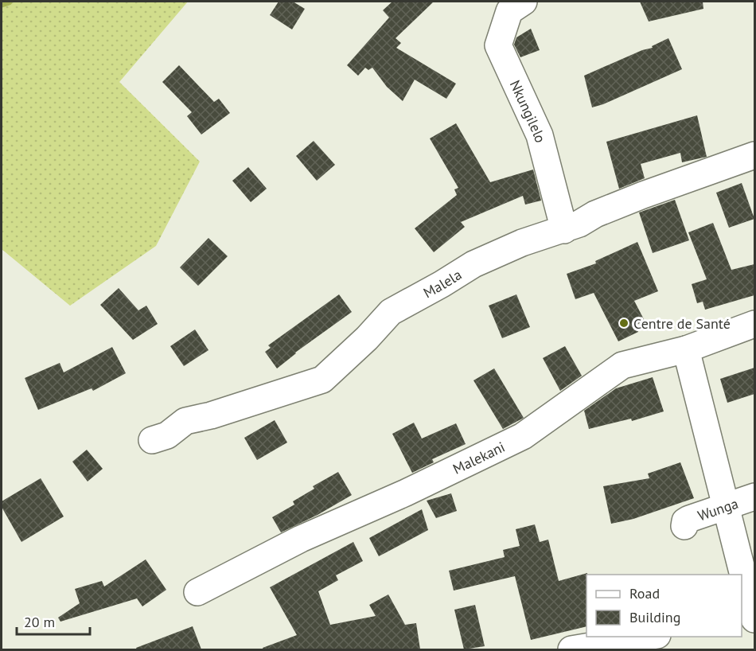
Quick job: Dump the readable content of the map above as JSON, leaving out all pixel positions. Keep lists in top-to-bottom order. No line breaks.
{"streets":{"street":["Nkungilelo","Malela","Malekani","Wunga"]},"crossings":[["Nkungilelo","Malela"]],"places":["Centre de Santé"],"legend":["Road","Building"],"scale_bar":"20 m"}
